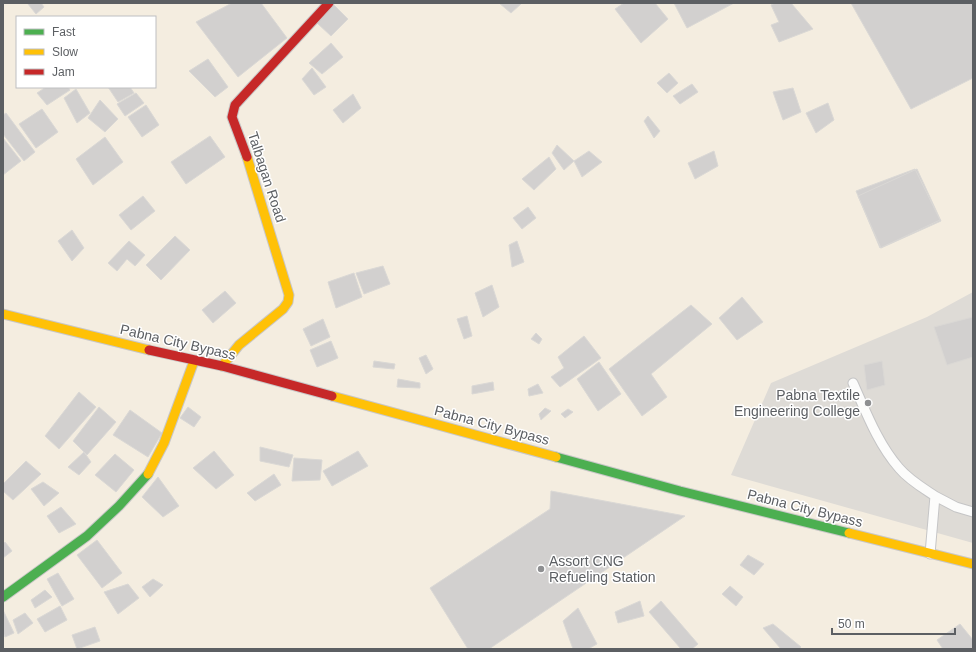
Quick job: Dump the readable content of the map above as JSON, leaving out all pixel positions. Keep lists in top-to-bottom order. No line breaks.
{"streets":{"main road":["Talbagan Road","Pabna City Bypass"]},"crossings":[["Talbagan Road","Pabna City Bypass"]],"places":["Pabna Textile Engineering College","Assort CNG Refueling Station"],"legend":["Fast","Slow","Jam"],"scale_bar":"50 m"}
